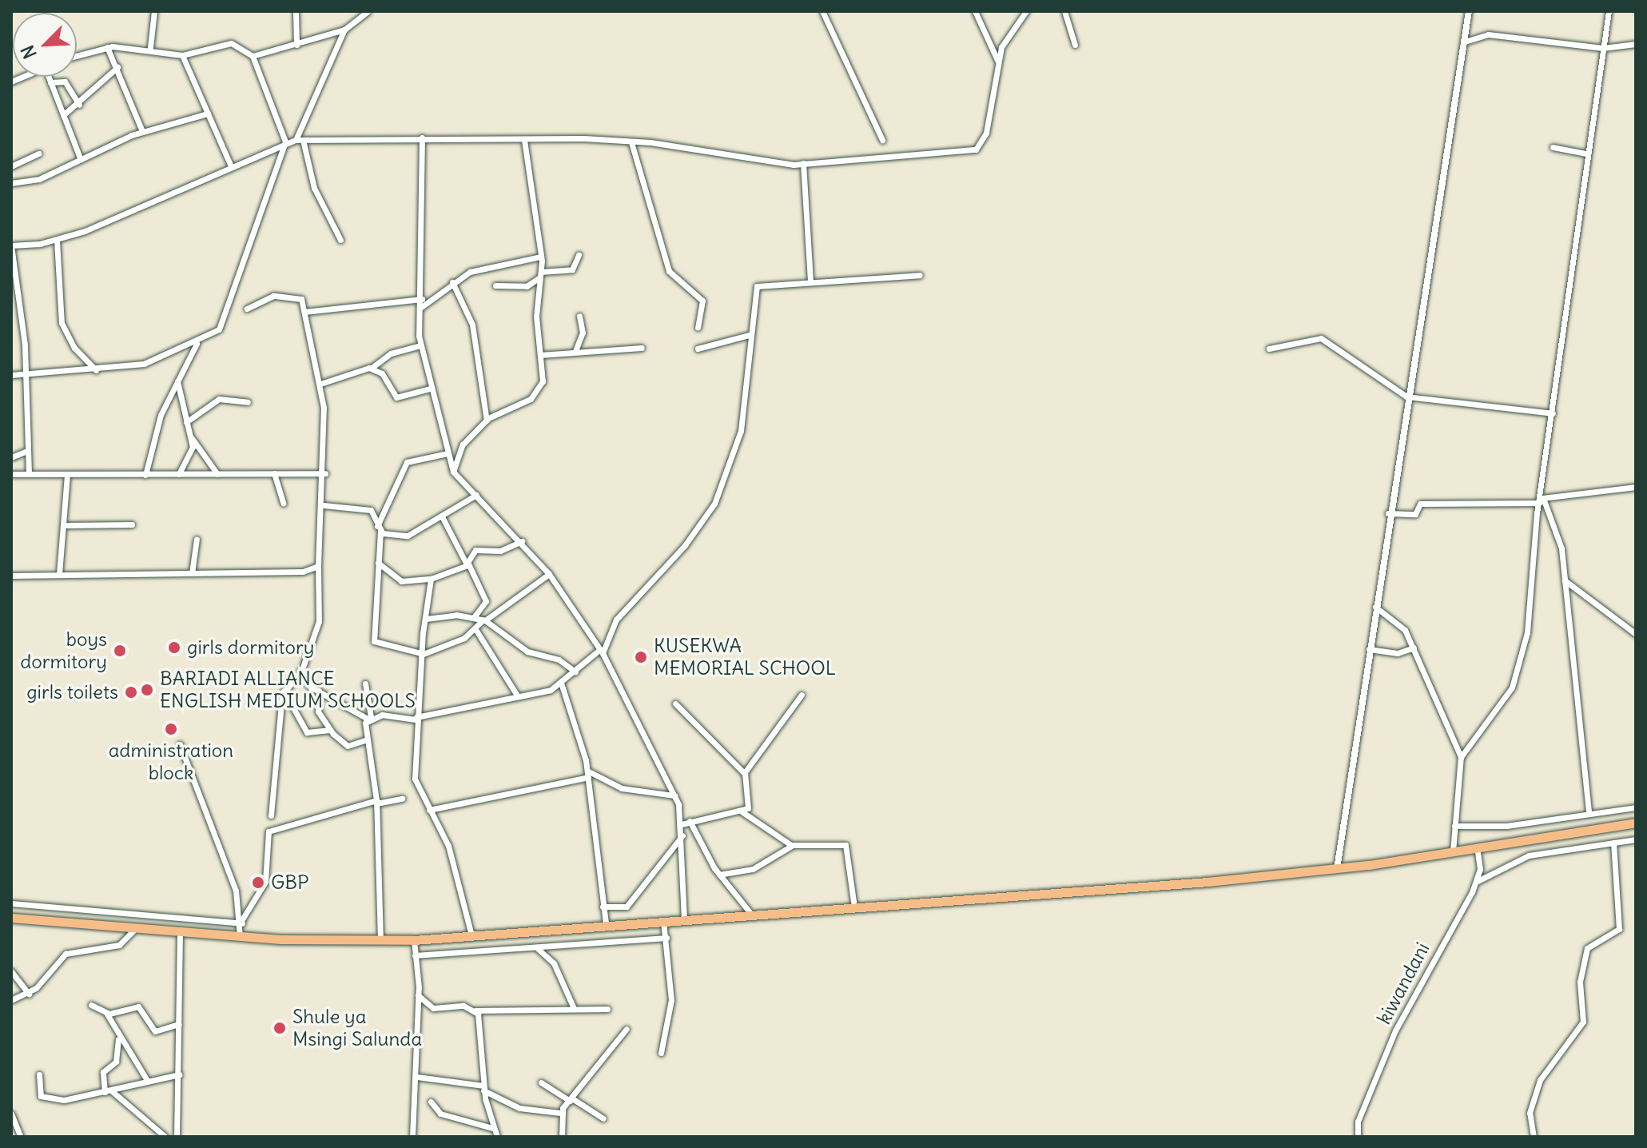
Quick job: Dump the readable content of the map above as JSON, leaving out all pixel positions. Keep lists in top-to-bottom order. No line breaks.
{"streets":{"street":["kiwandani"]},"places":["girls dormitory","boys dormitory","KUSEKWA MEMORIAL SCHOOL","BARIADI ALLIANCE ENGLISH MEDIUM SCHOOLS","girls toilets","administration block","GBP","Shule ya Msingi Salunda"],"north":"bottom left"}
